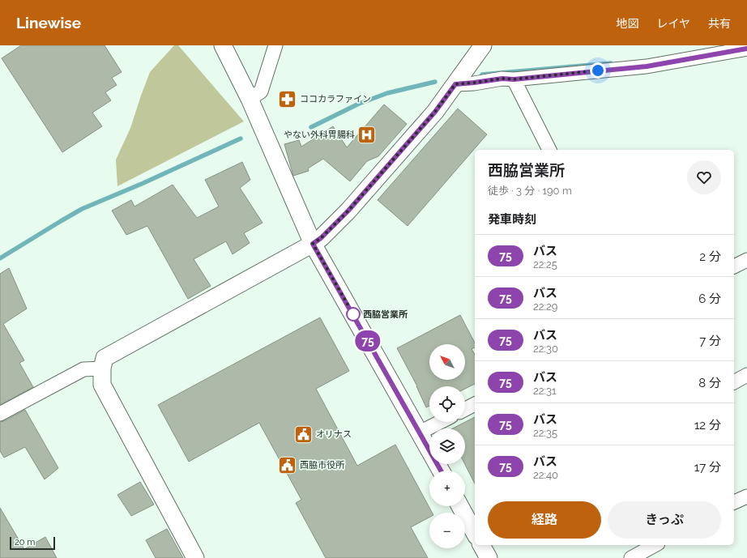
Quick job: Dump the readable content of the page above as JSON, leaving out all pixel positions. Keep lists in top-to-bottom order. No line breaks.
{"places":{"pharmacy":["ココカラファイン"],"hospital":["やない外科胃腸科"],"other":["西脇営業所"],"public building":["オリナス","西脇市役所"]},"lines":["bus line 75"],"scale_bar":"20 m","north":"top left","page":{"header":"Linewise","nav":["地図","レイヤ","共有"],"on_map":"75","heading":[["西脇営業所","徒歩 · 3 分 · 190 m"],"発車時刻"],"list":[{"mark":"75","name":"バス","note":"22:25","value":"2 分"},{"mark":"75","name":"バス","note":"22:29","value":"6 分"},{"mark":"75","name":"バス","note":"22:30","value":"7 分"},{"mark":"75","name":"バス","note":"22:31","value":"8 分"},{"mark":"75","name":"バス","note":"22:35","value":"12 分"},{"mark":"75","name":"バス","note":"22:40","value":"17 分"}],"map_buttons":["+","−"],"buttons":["経路","きっぷ"],"scale":"20 m"}}
